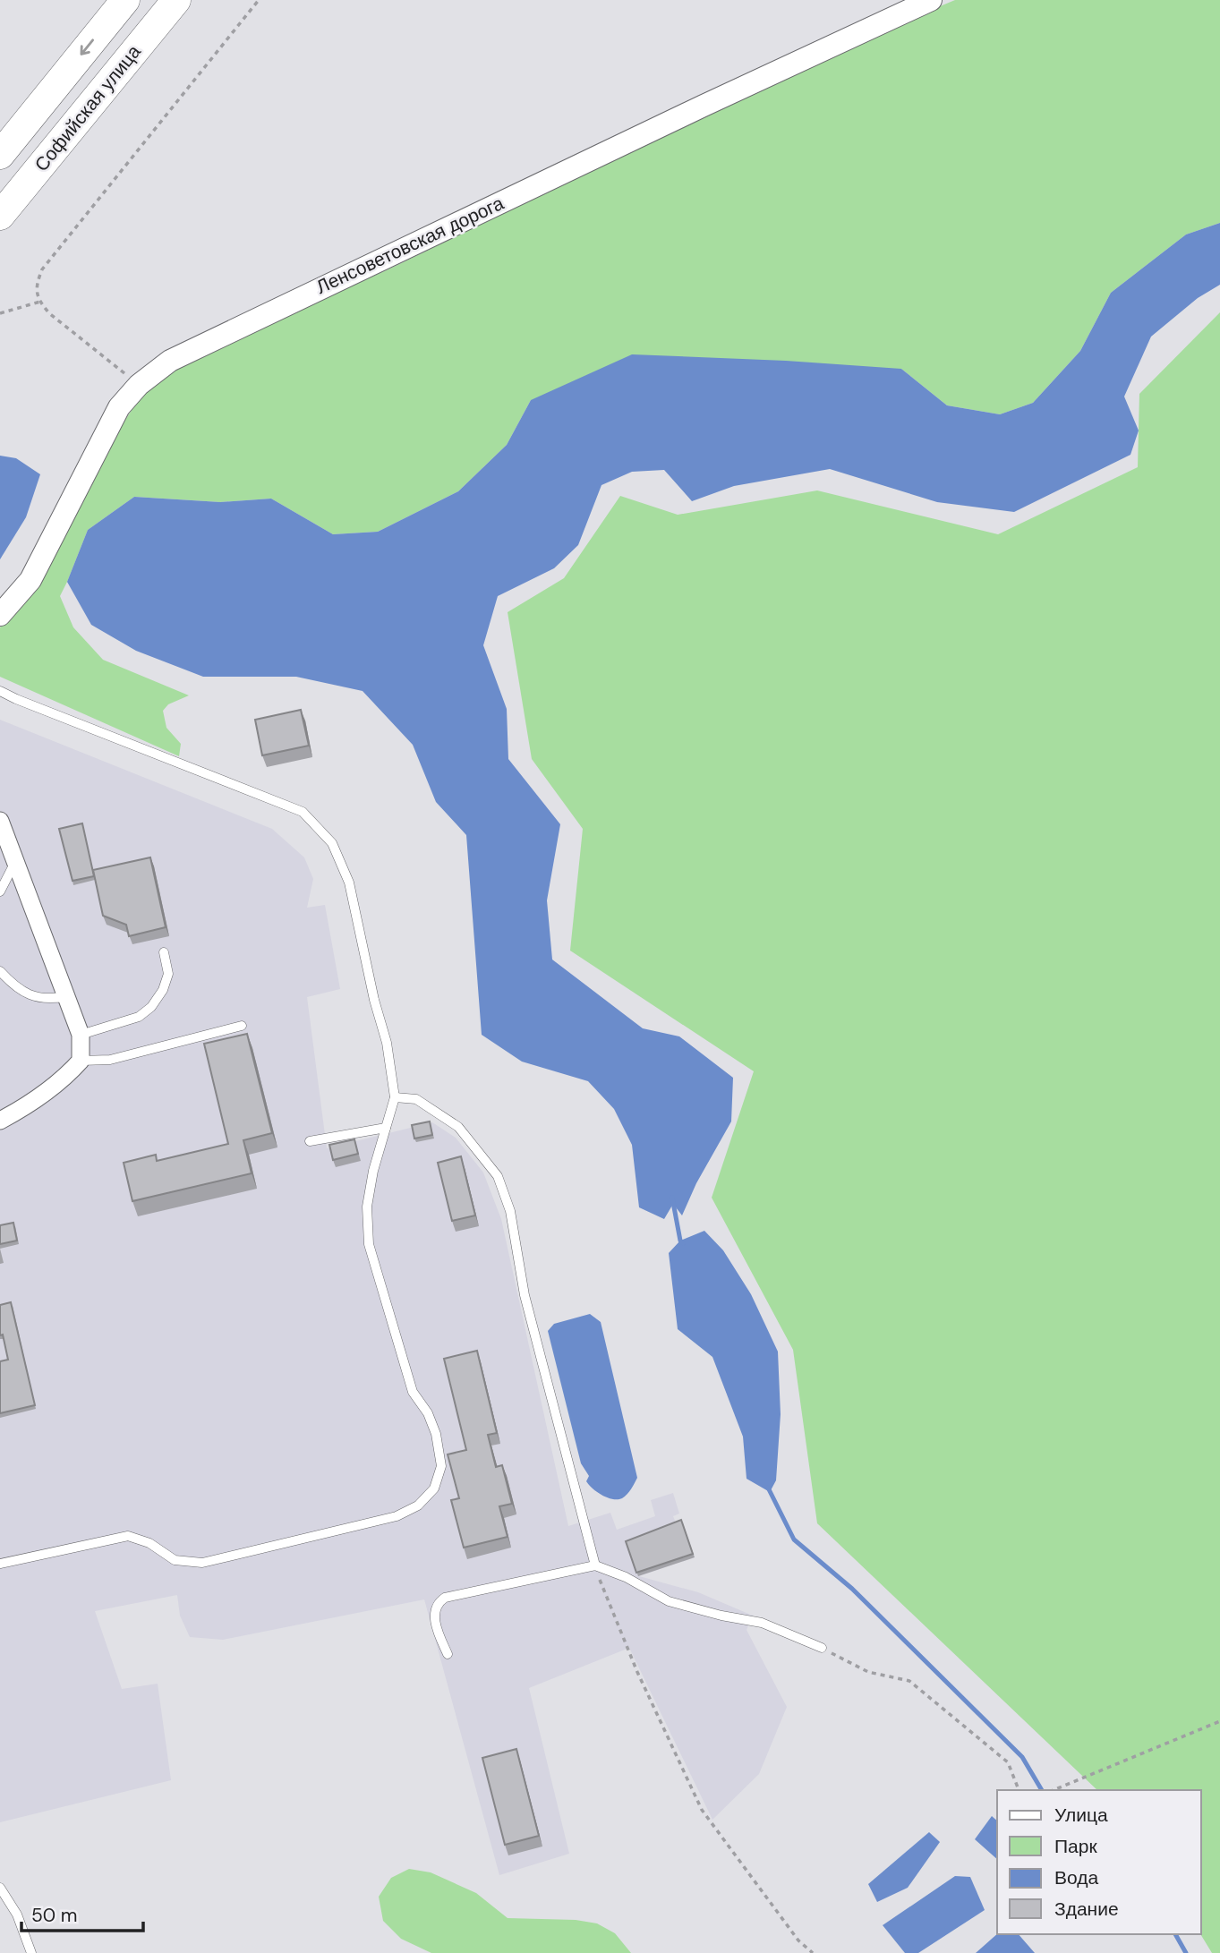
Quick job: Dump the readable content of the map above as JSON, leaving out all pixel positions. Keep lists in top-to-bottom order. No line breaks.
{"streets":{"main road":["Софийская улица"],"street":["Ленсоветовская дорога"]},"legend":["Улица","Парк","Вода","Здание"],"scale_bar":"50 m"}
